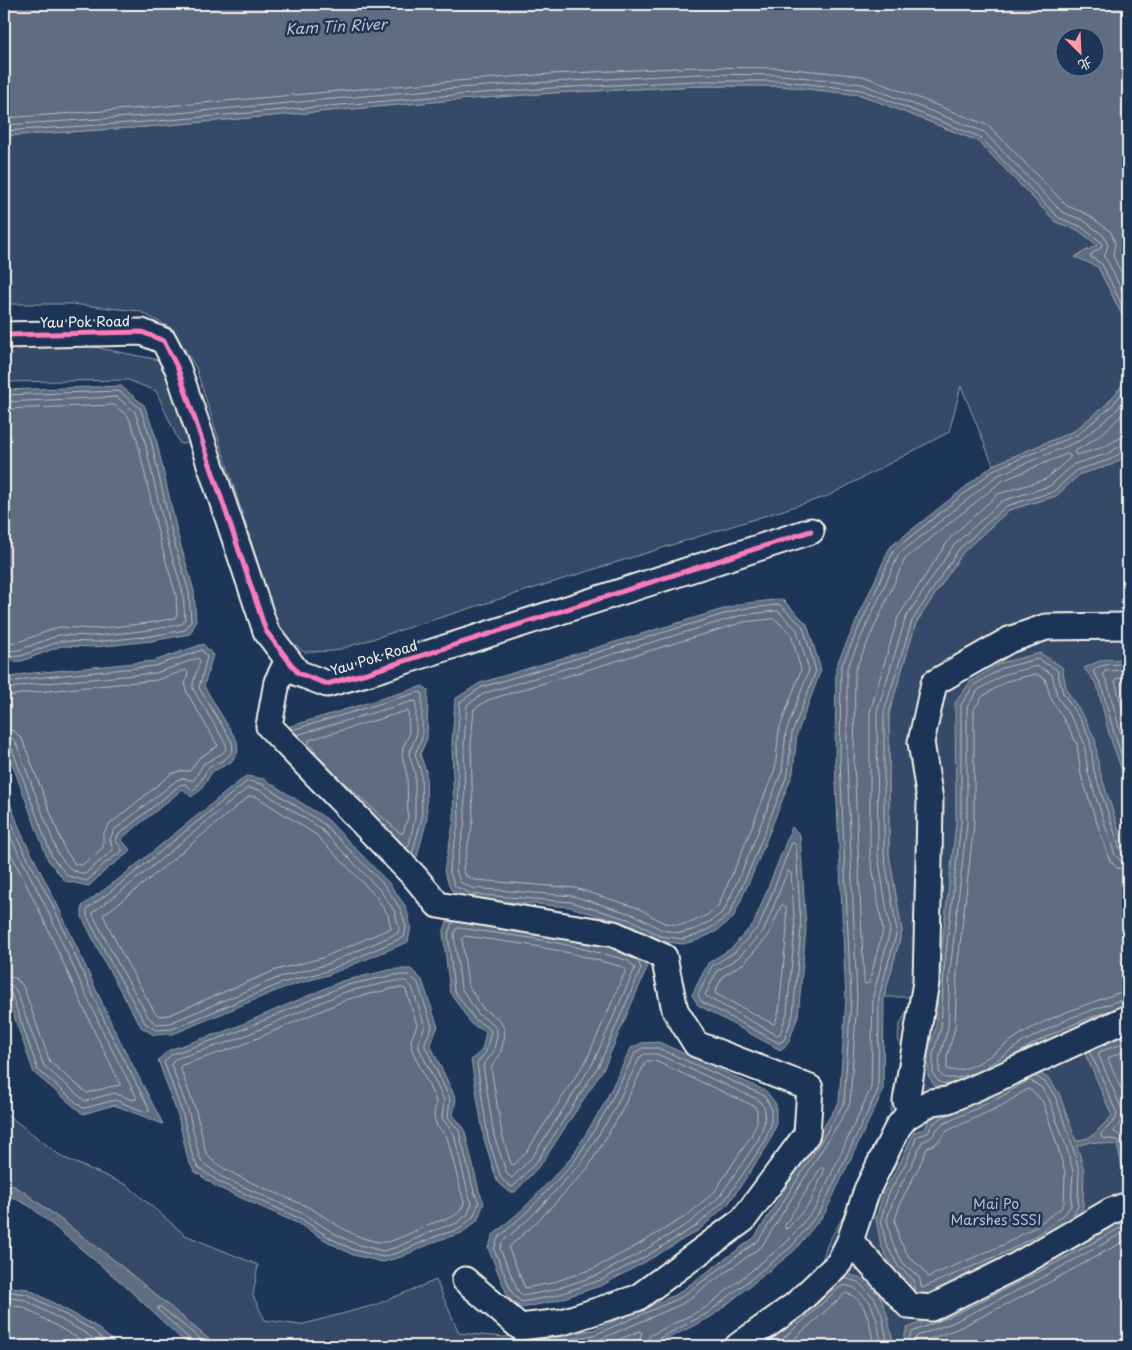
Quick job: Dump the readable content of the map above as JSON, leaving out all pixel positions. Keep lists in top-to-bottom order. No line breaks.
{"streets":{"street":["Yau Pok Road"]},"water":["Kam Tin River"],"parks":["Mai Po Marshes SSSI"],"north":"bottom right"}
